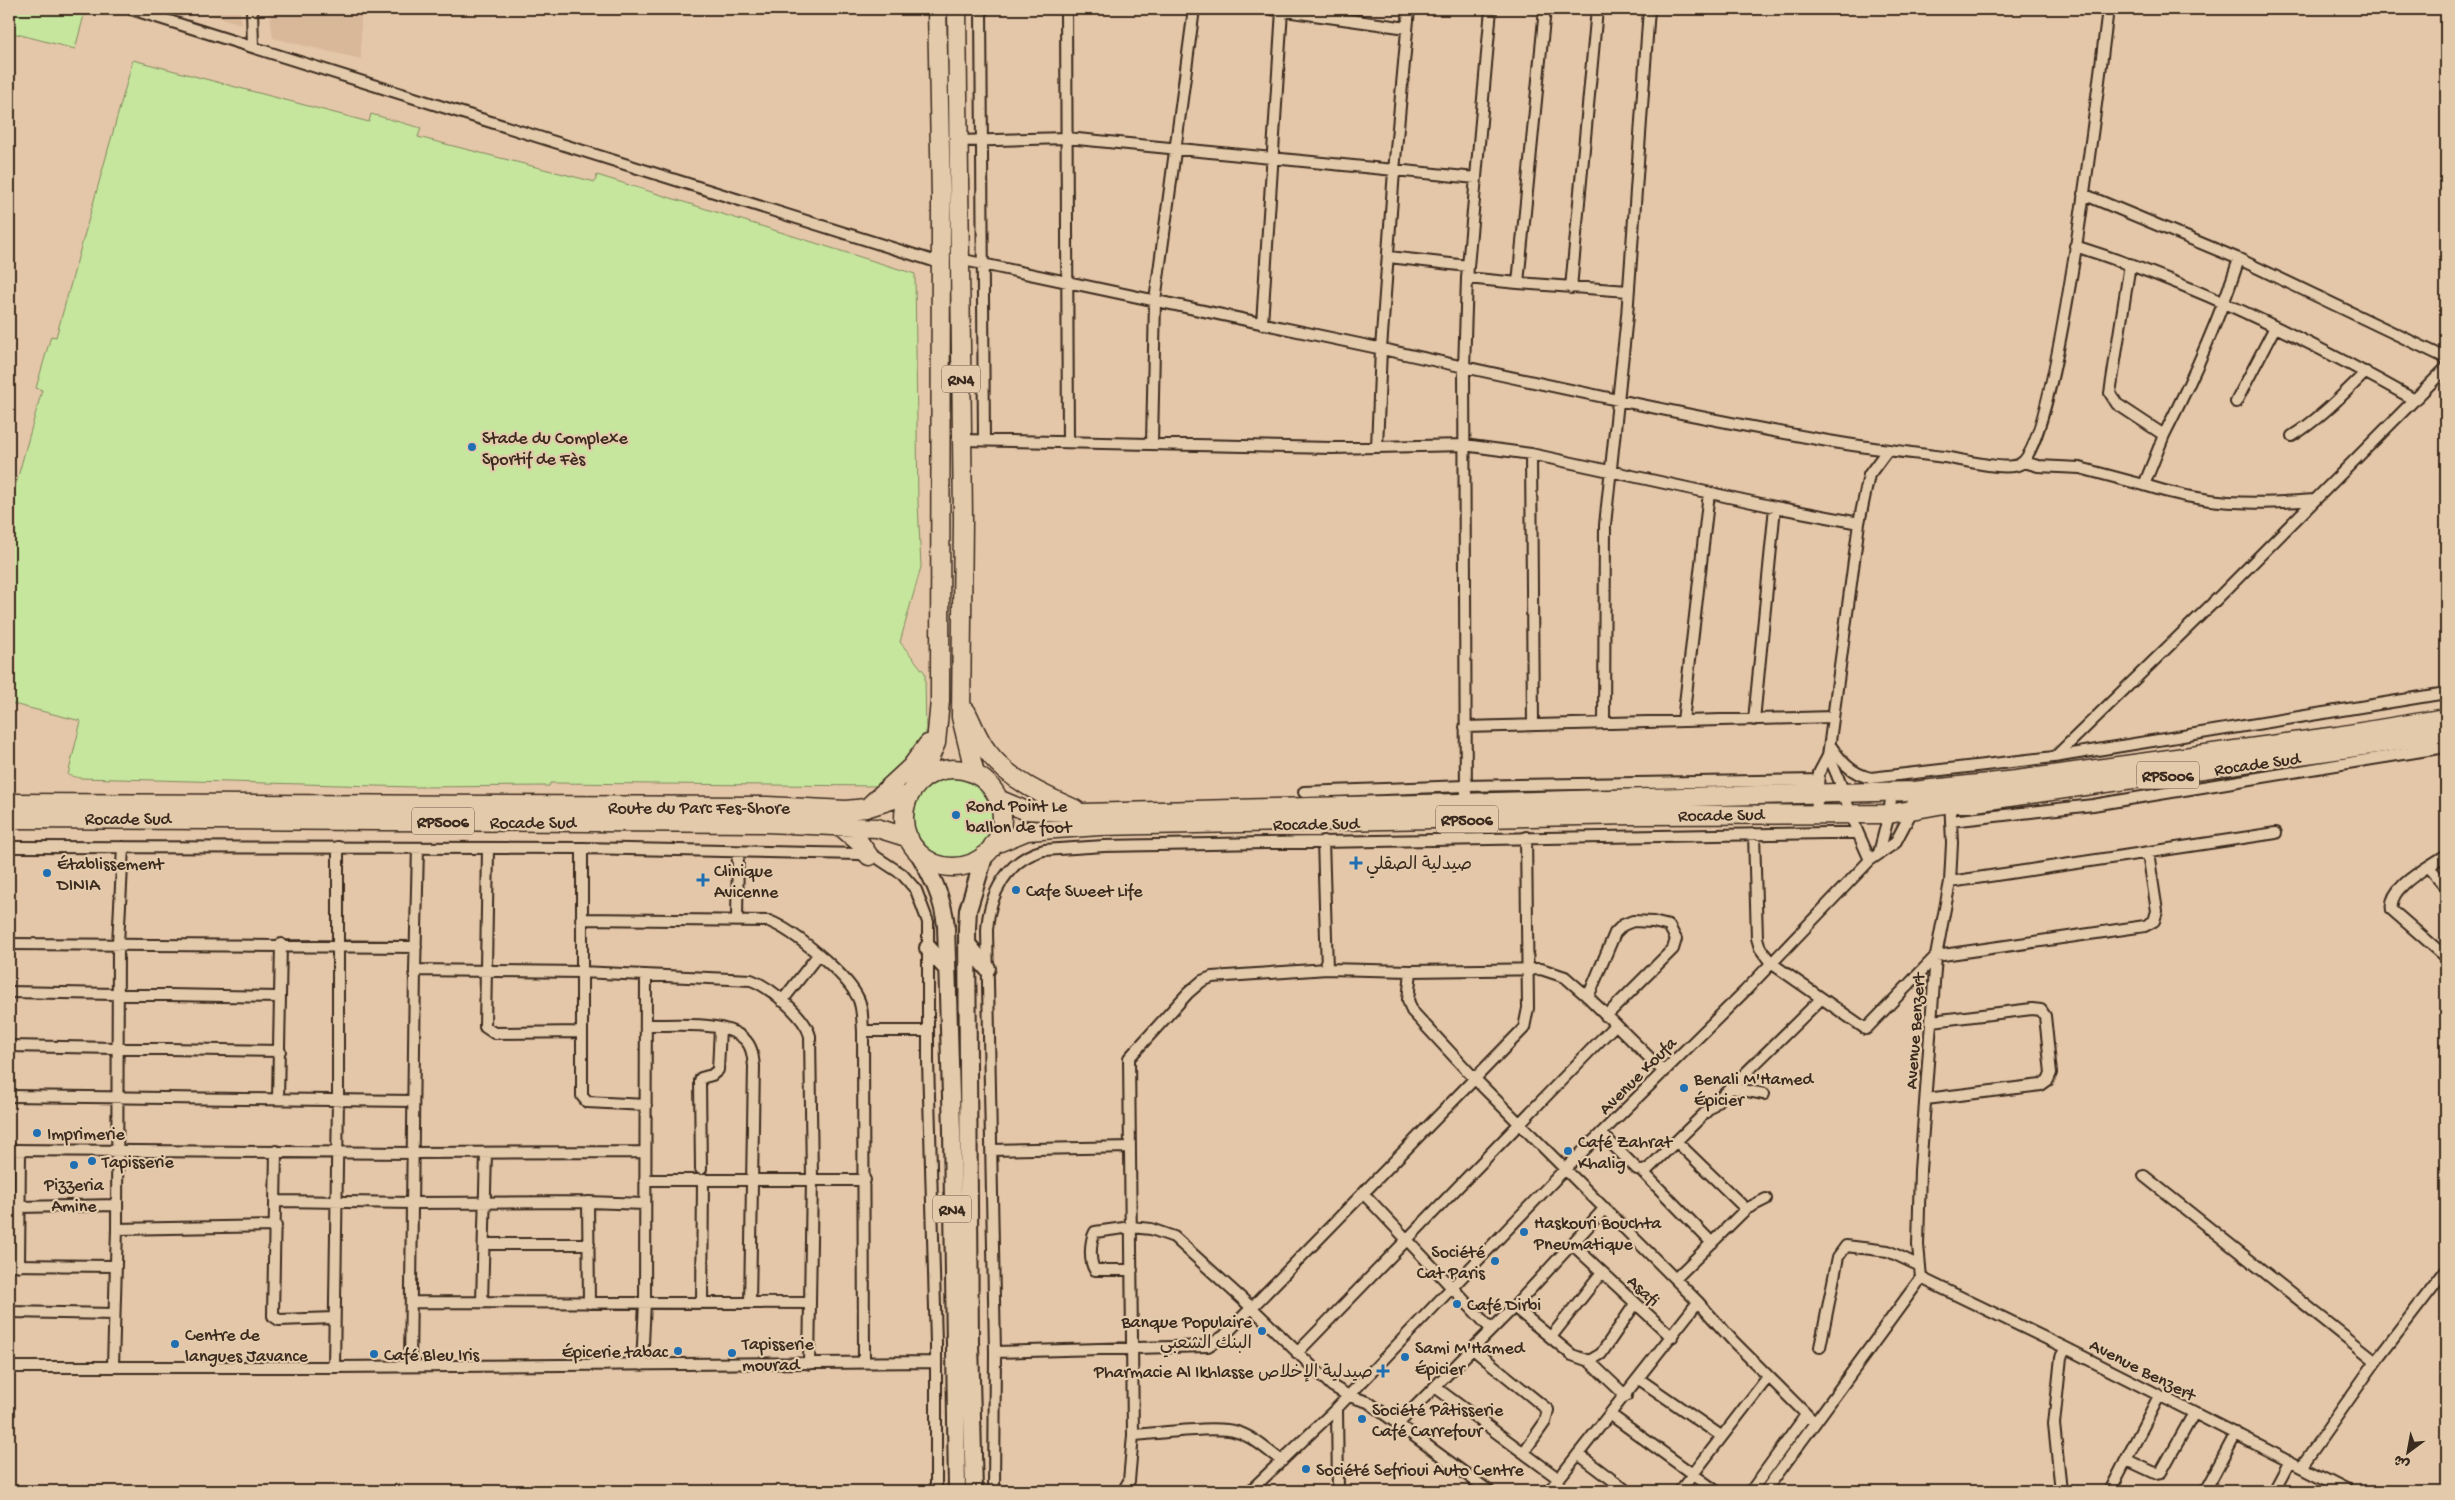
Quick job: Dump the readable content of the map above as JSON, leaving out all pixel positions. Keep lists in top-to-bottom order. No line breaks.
{"streets":{"highway":["RN4","Rocade Sud","RP5006","Route du Parc Fes-Shore"],"street":["Avenue Benzert","Avenue Koufa","Asafi"]},"crossings":[["RN4","Rocade Sud"],["RN4","Route du Parc Fes-Shore"],["Rocade Sud","Route du Parc Fes-Shore"],["Rocade Sud","Avenue Benzert"],["Rocade Sud","Avenue Koufa"]],"places":{"other":["Stade du Complexe Sportif de Fès","Rond Point Le ballon de foot","Établissement DINIA","Cafe Sweet Life","Benali M'Hamed Épicier","Imprimerie","Café Zahrat Khalig","Tapisserie","Pizzeria Amine","Haskouri Bouchta Pneumatique","Société Cat Paris","Café Dirbi","Banque Populaire البنك الشعبي","Centre de langues Javance","Épicerie tabac","Tapisserie mourad","Café Bleu Iris","Sami M'Hamed Épicier","Société Pâtisserie Café Carrefour","Société Sefrioui Auto Centre"],"health":["صيدلية الصقلي","Clinique Avicenne","Pharmacie Al Ikhlasse صيدلية الإخلاص"]},"north":"bottom left"}
